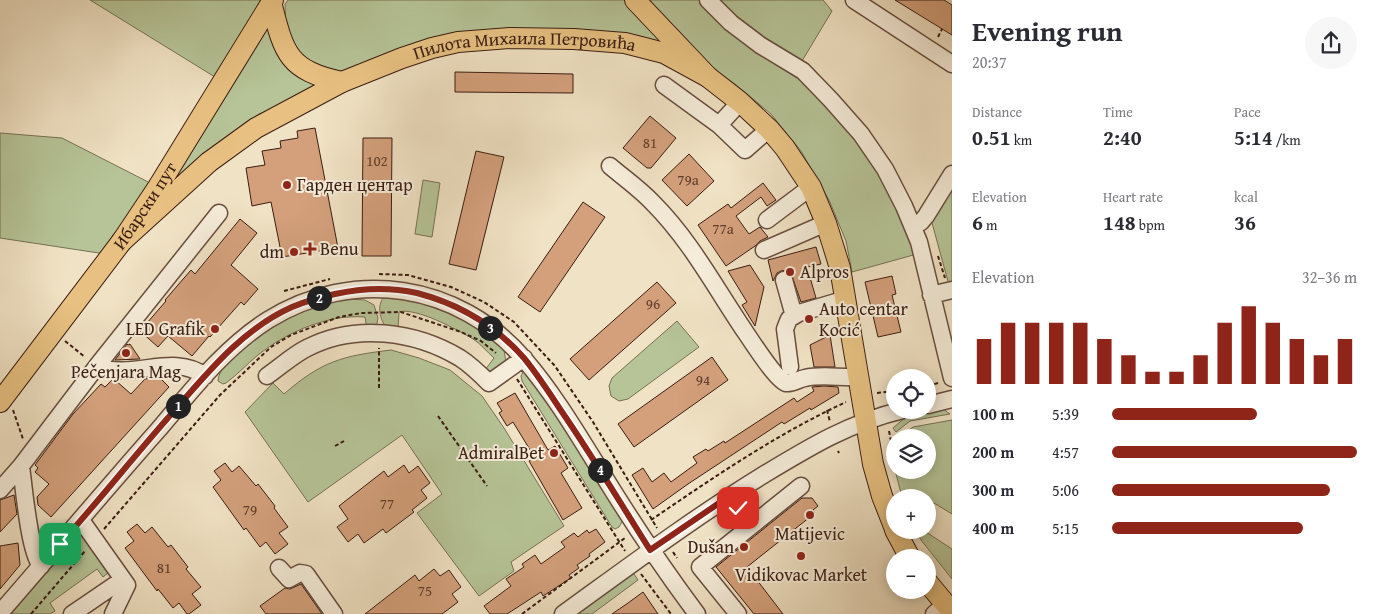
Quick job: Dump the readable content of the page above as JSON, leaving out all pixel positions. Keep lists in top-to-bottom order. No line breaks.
{"streets":{"main road":["Пилота Михаила Петровића","Ибарски пут"]},"crossings":[["Пилота Михаила Петровића","Ибарски пут"]],"places":{"other":["Гарден центар","dm","Alpros","Auto centar Kocić","LED Grafik","Pečenjara Mag","AdmiralBet","Matijevic","Dušan","Vidikovac Market"],"health":["Benu"]},"house_numbers":["81","102","79a","77a","96","94","77","79","81","75"],"page":{"heading":["Evening run","20:37"],"stats":[["Distance","0.51 km"],["Time","2:40"],["Pace","5:14 /km"],["Elevation","6 m"],["Heart rate","148 bpm"],["kcal","36"]],"chart":["Elevation","32–36 m"],"pins":["2","3","1","4"],"map_buttons":["+","−"],"list":[{"name":"100 m","note":"5:39"},{"name":"200 m","note":"4:57"},{"name":"300 m","note":"5:06"},{"name":"400 m","note":"5:15"}]}}
